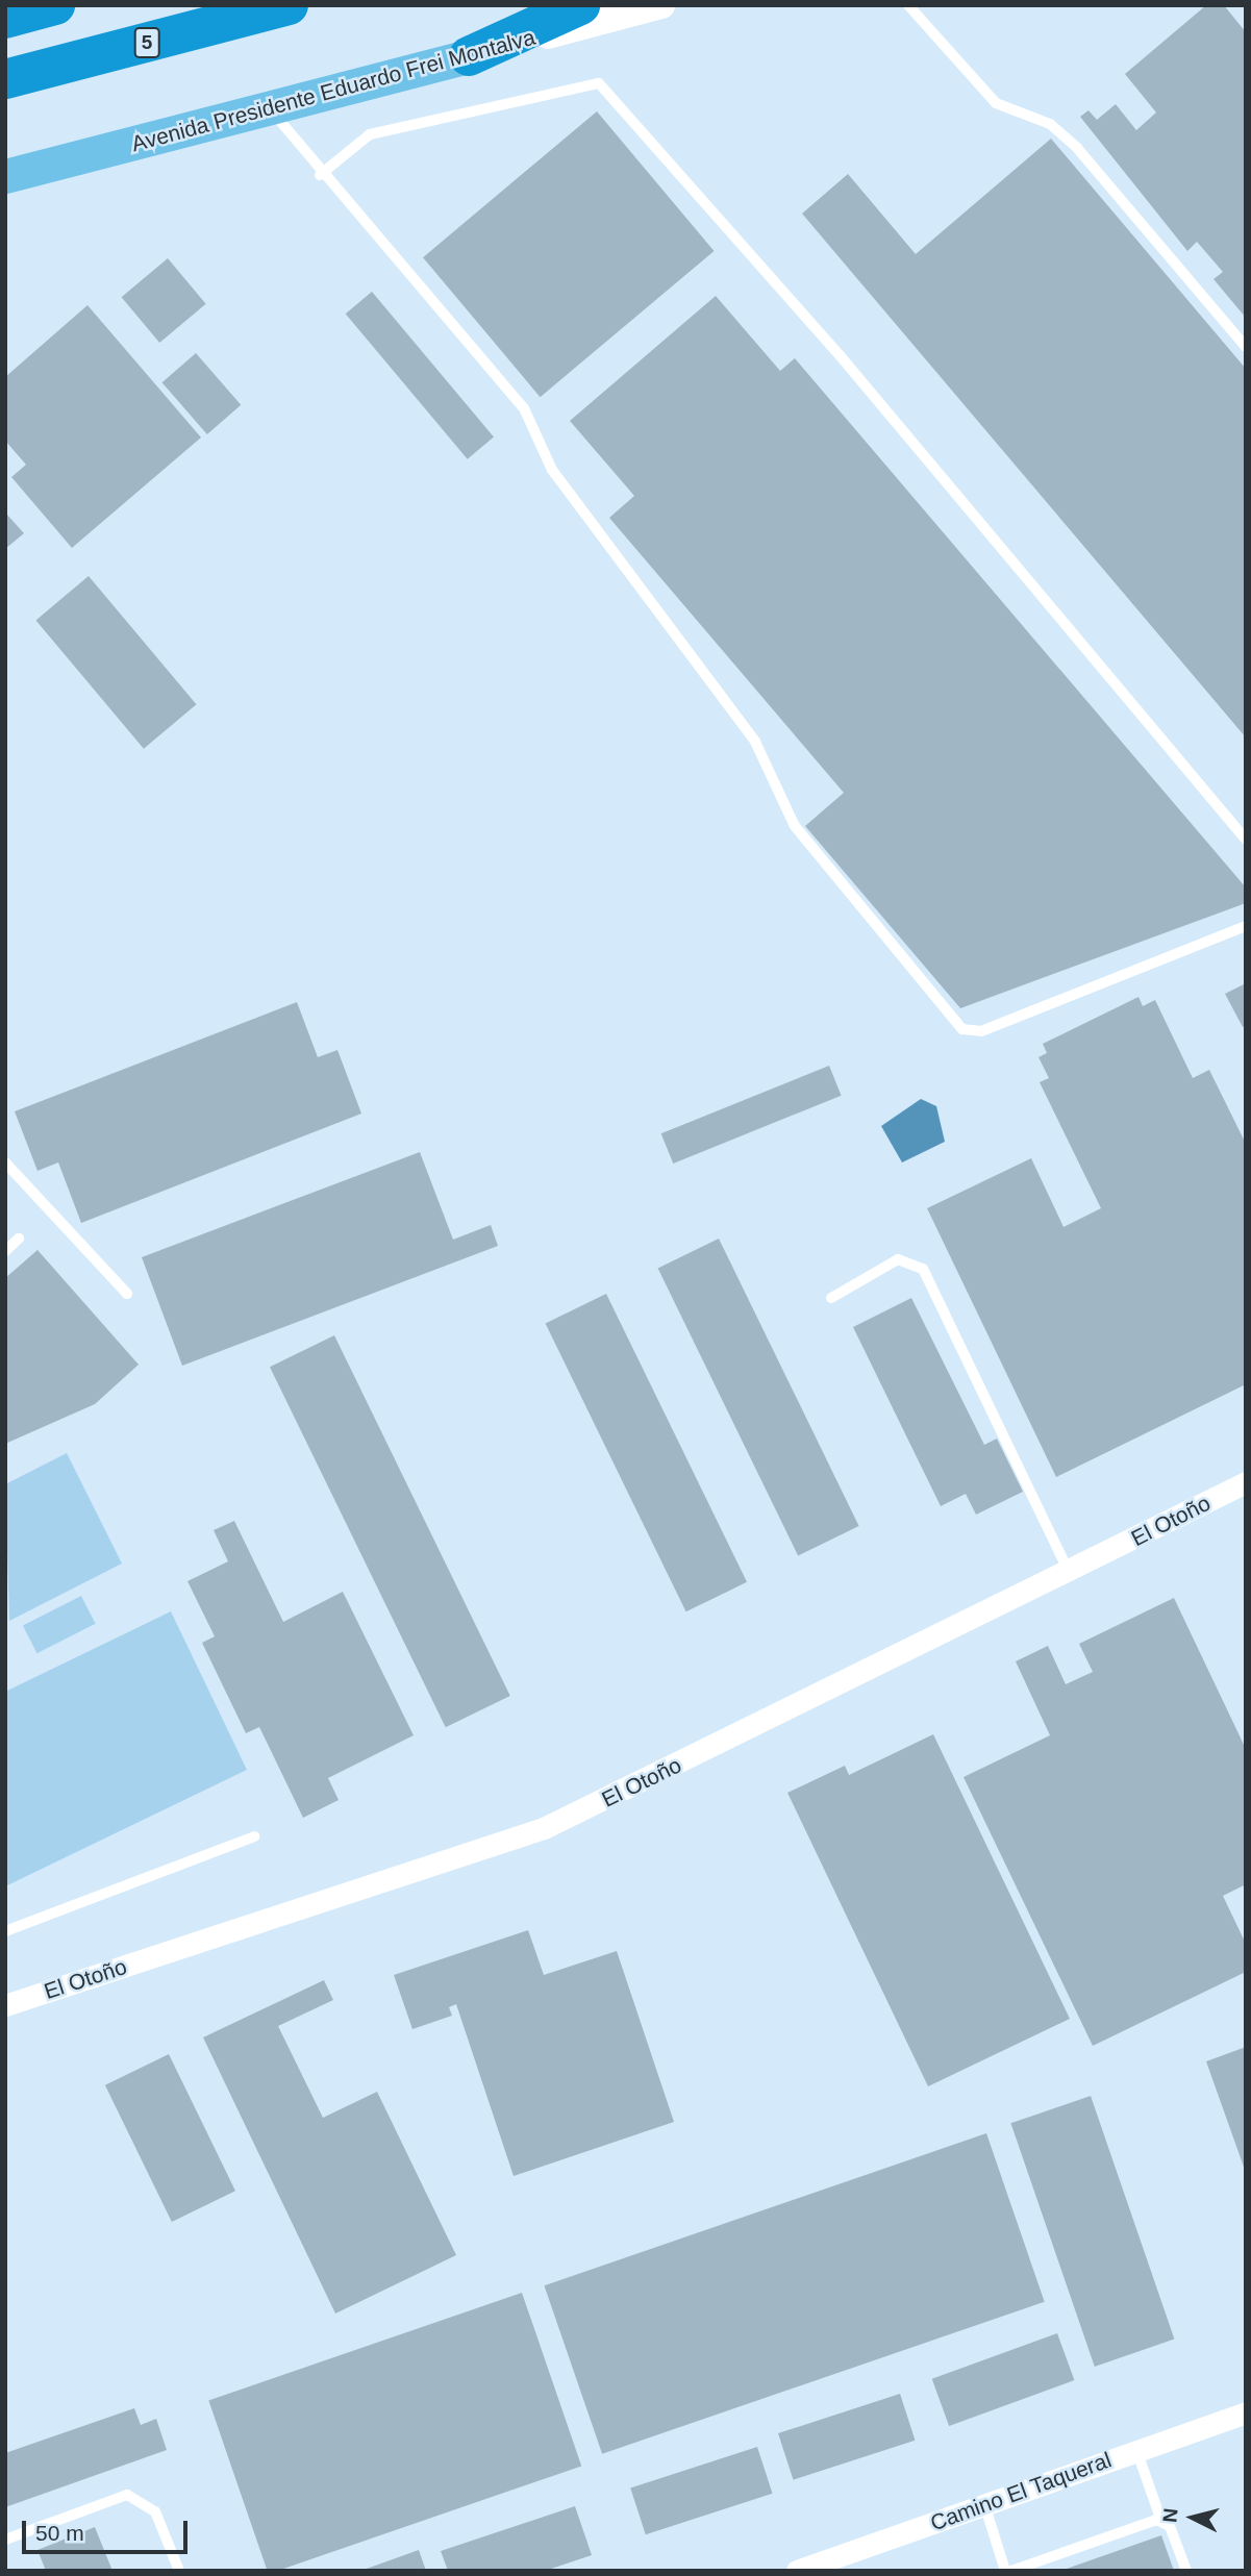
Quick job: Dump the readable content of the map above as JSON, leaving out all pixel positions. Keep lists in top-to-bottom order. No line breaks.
{"streets":{"highway":["5"],"main road":["Avenida Presidente Eduardo Frei Montalva"],"street":["El Otoño","Camino El Taqueral"]},"scale_bar":"50 m","north":"left"}
